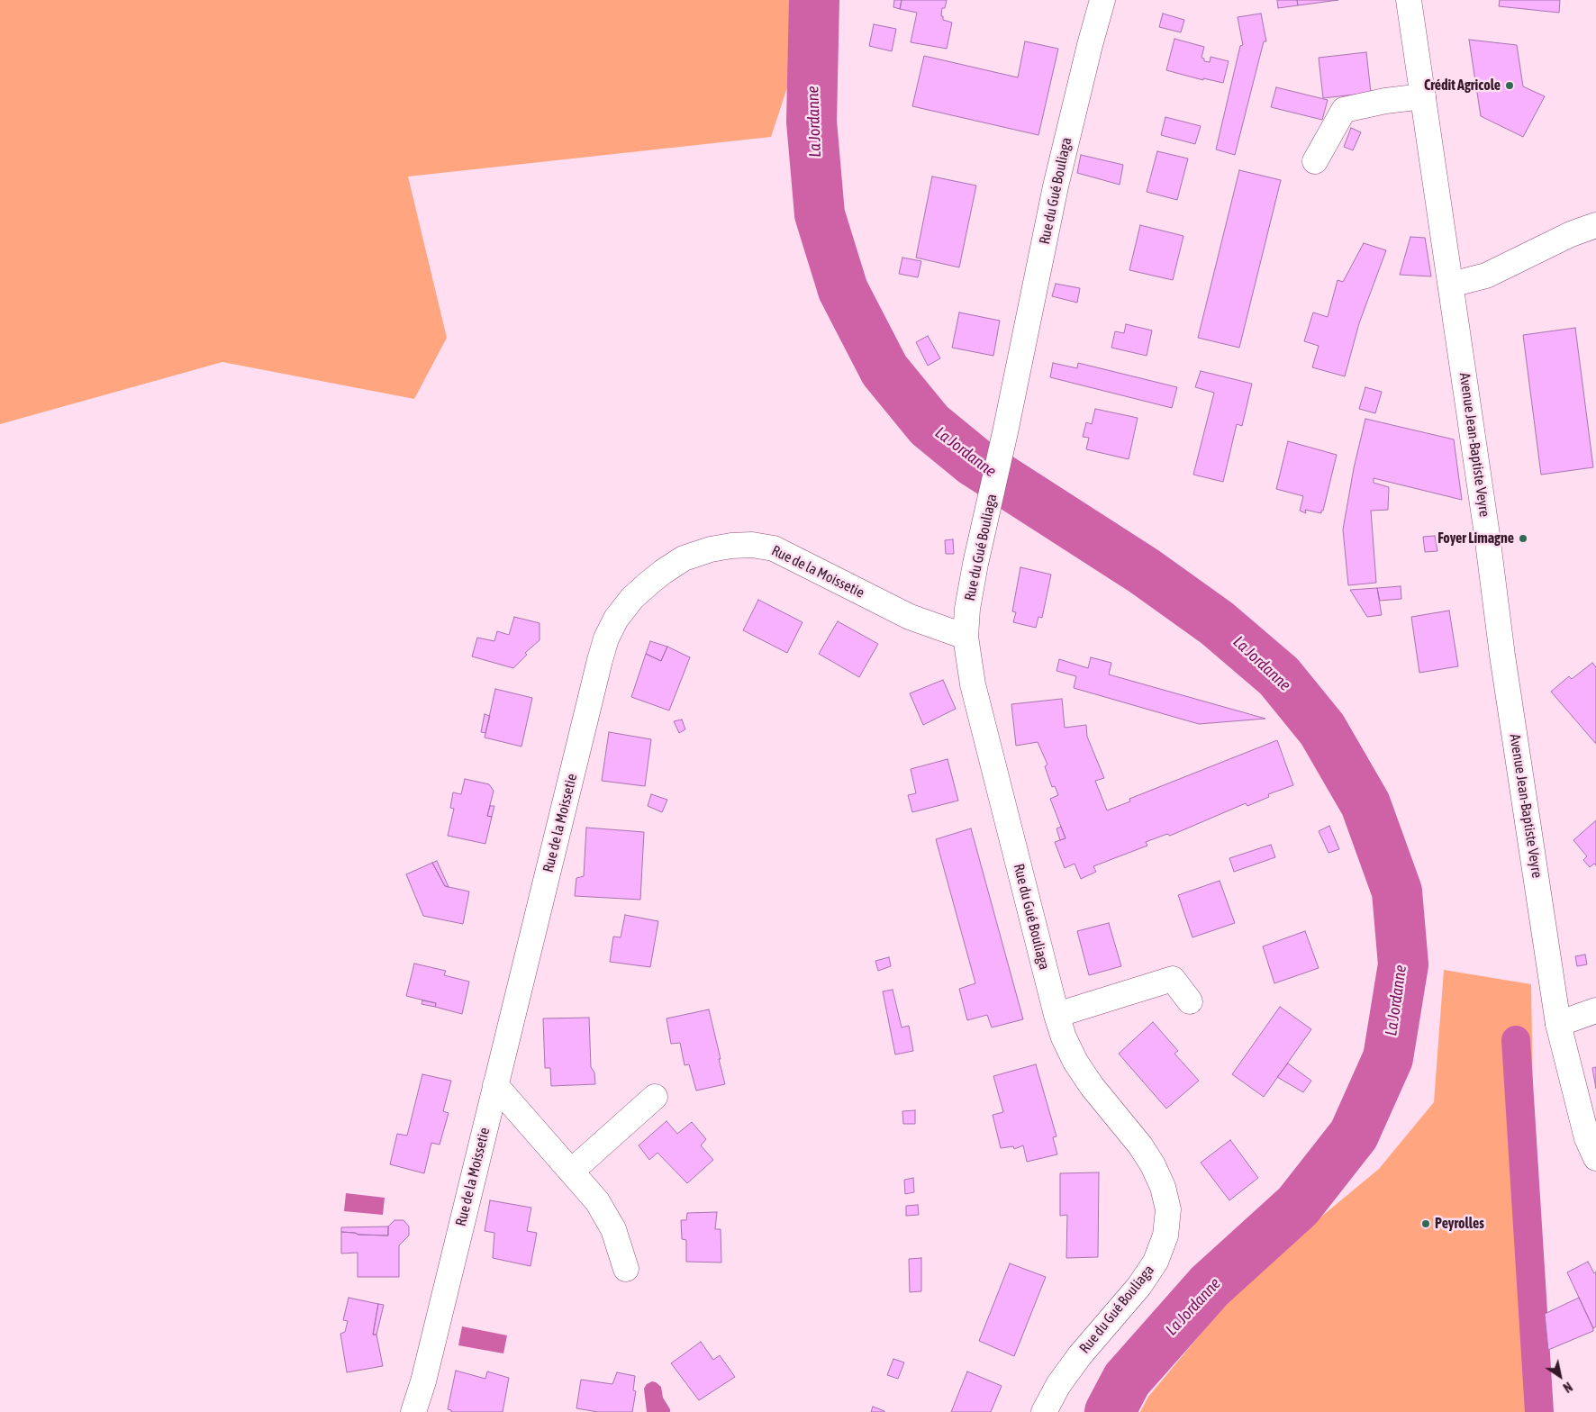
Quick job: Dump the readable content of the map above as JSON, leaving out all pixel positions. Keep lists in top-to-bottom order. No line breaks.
{"streets":{"street":["Rue du Gué Bouliaga","Avenue Jean-Baptiste Veyre","Rue de la Moissetie"]},"crossings":[["Rue du Gué Bouliaga","Rue de la Moissetie"]],"water":["La Jordanne"],"places":["Crédit Agricole","Foyer Limagne","Peyrolles"],"north":"bottom right"}
